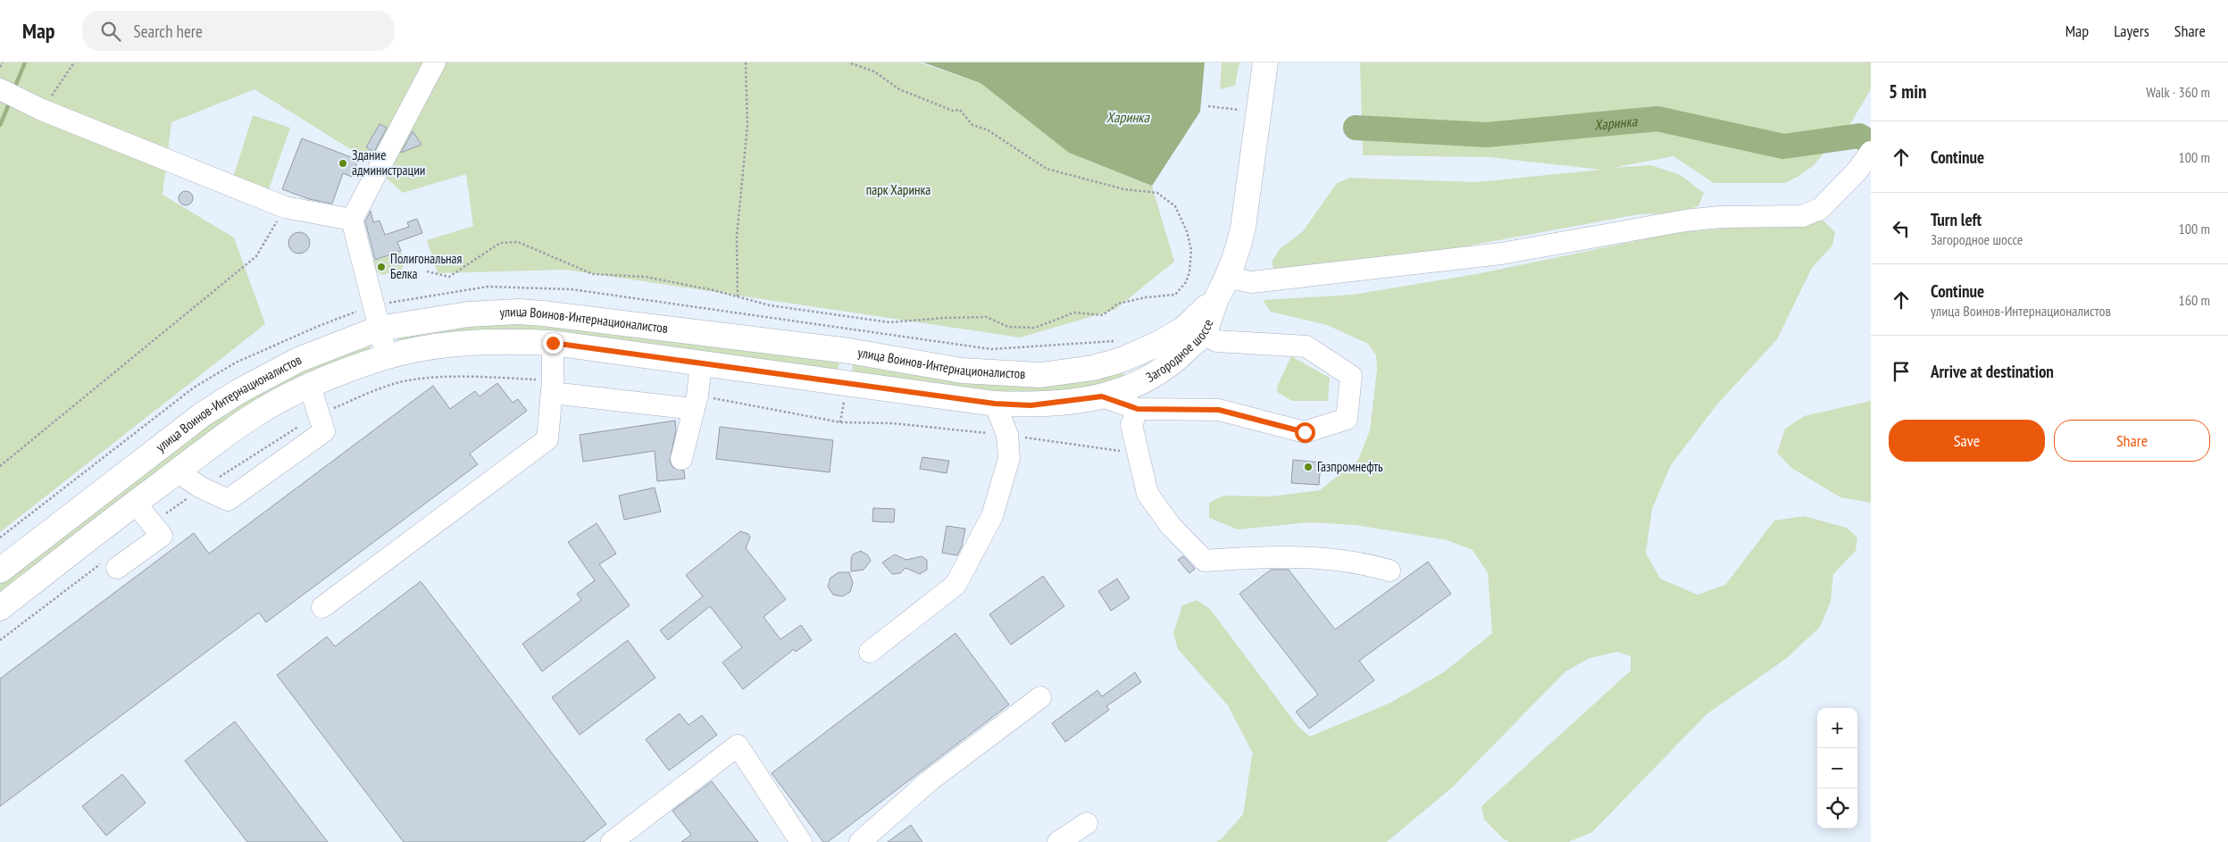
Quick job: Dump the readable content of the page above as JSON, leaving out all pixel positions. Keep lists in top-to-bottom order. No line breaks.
{"streets":{"main road":["улица Воинов-Интернационалистов","Загородное шоссе"]},"crossings":[["улица Воинов-Интернационалистов","Загородное шоссе"]],"water":["Харинка"],"parks":["парк Харинка"],"places":["Здание администрации","Полигональная Белка","Газпромнефть"],"page":{"header":"Map","search":"Search here","nav":["Map","Layers","Share"],"heading":["5 min","Walk · 360 m"],"list":[["Continue","100 m"],["Turn left","Загородное шоссе","100 m"],["Continue","улица Воинов-Интернационалистов","160 m"],"Arrive at destination"],"buttons":["Save","Share"],"map_buttons":["+","−"]}}
